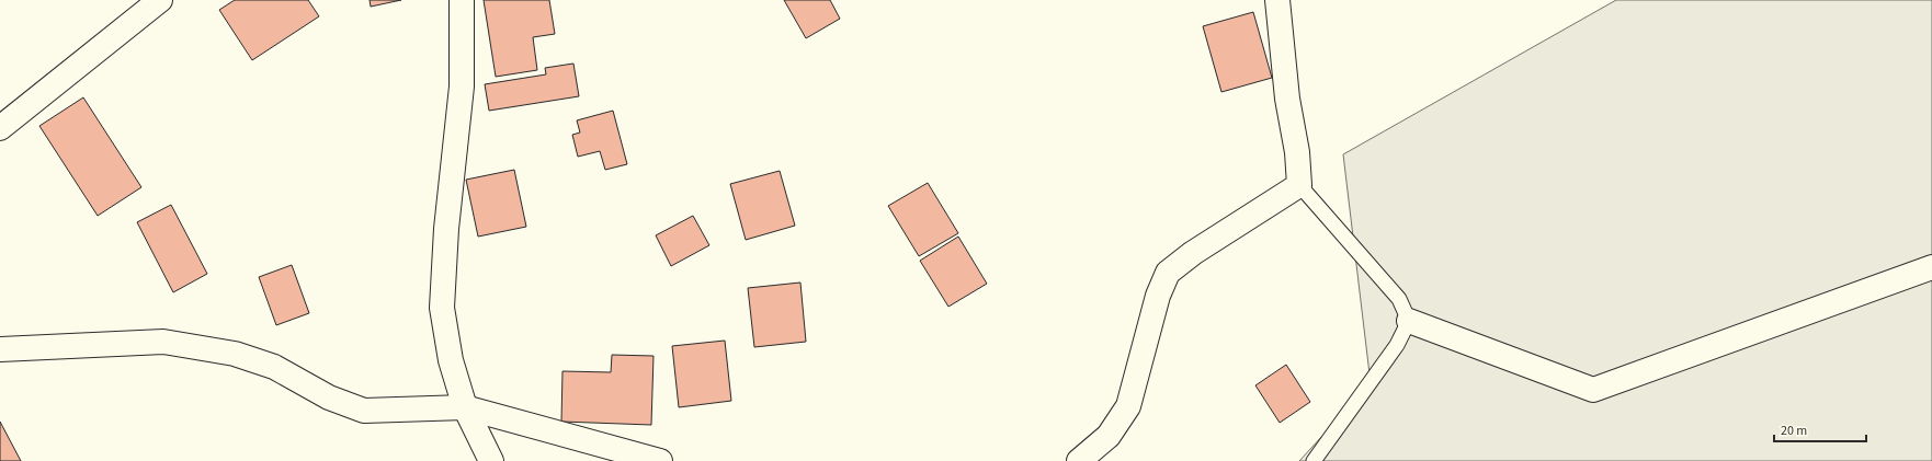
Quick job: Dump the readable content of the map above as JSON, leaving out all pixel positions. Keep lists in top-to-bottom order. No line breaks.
{"scale_bar":"20 m"}
